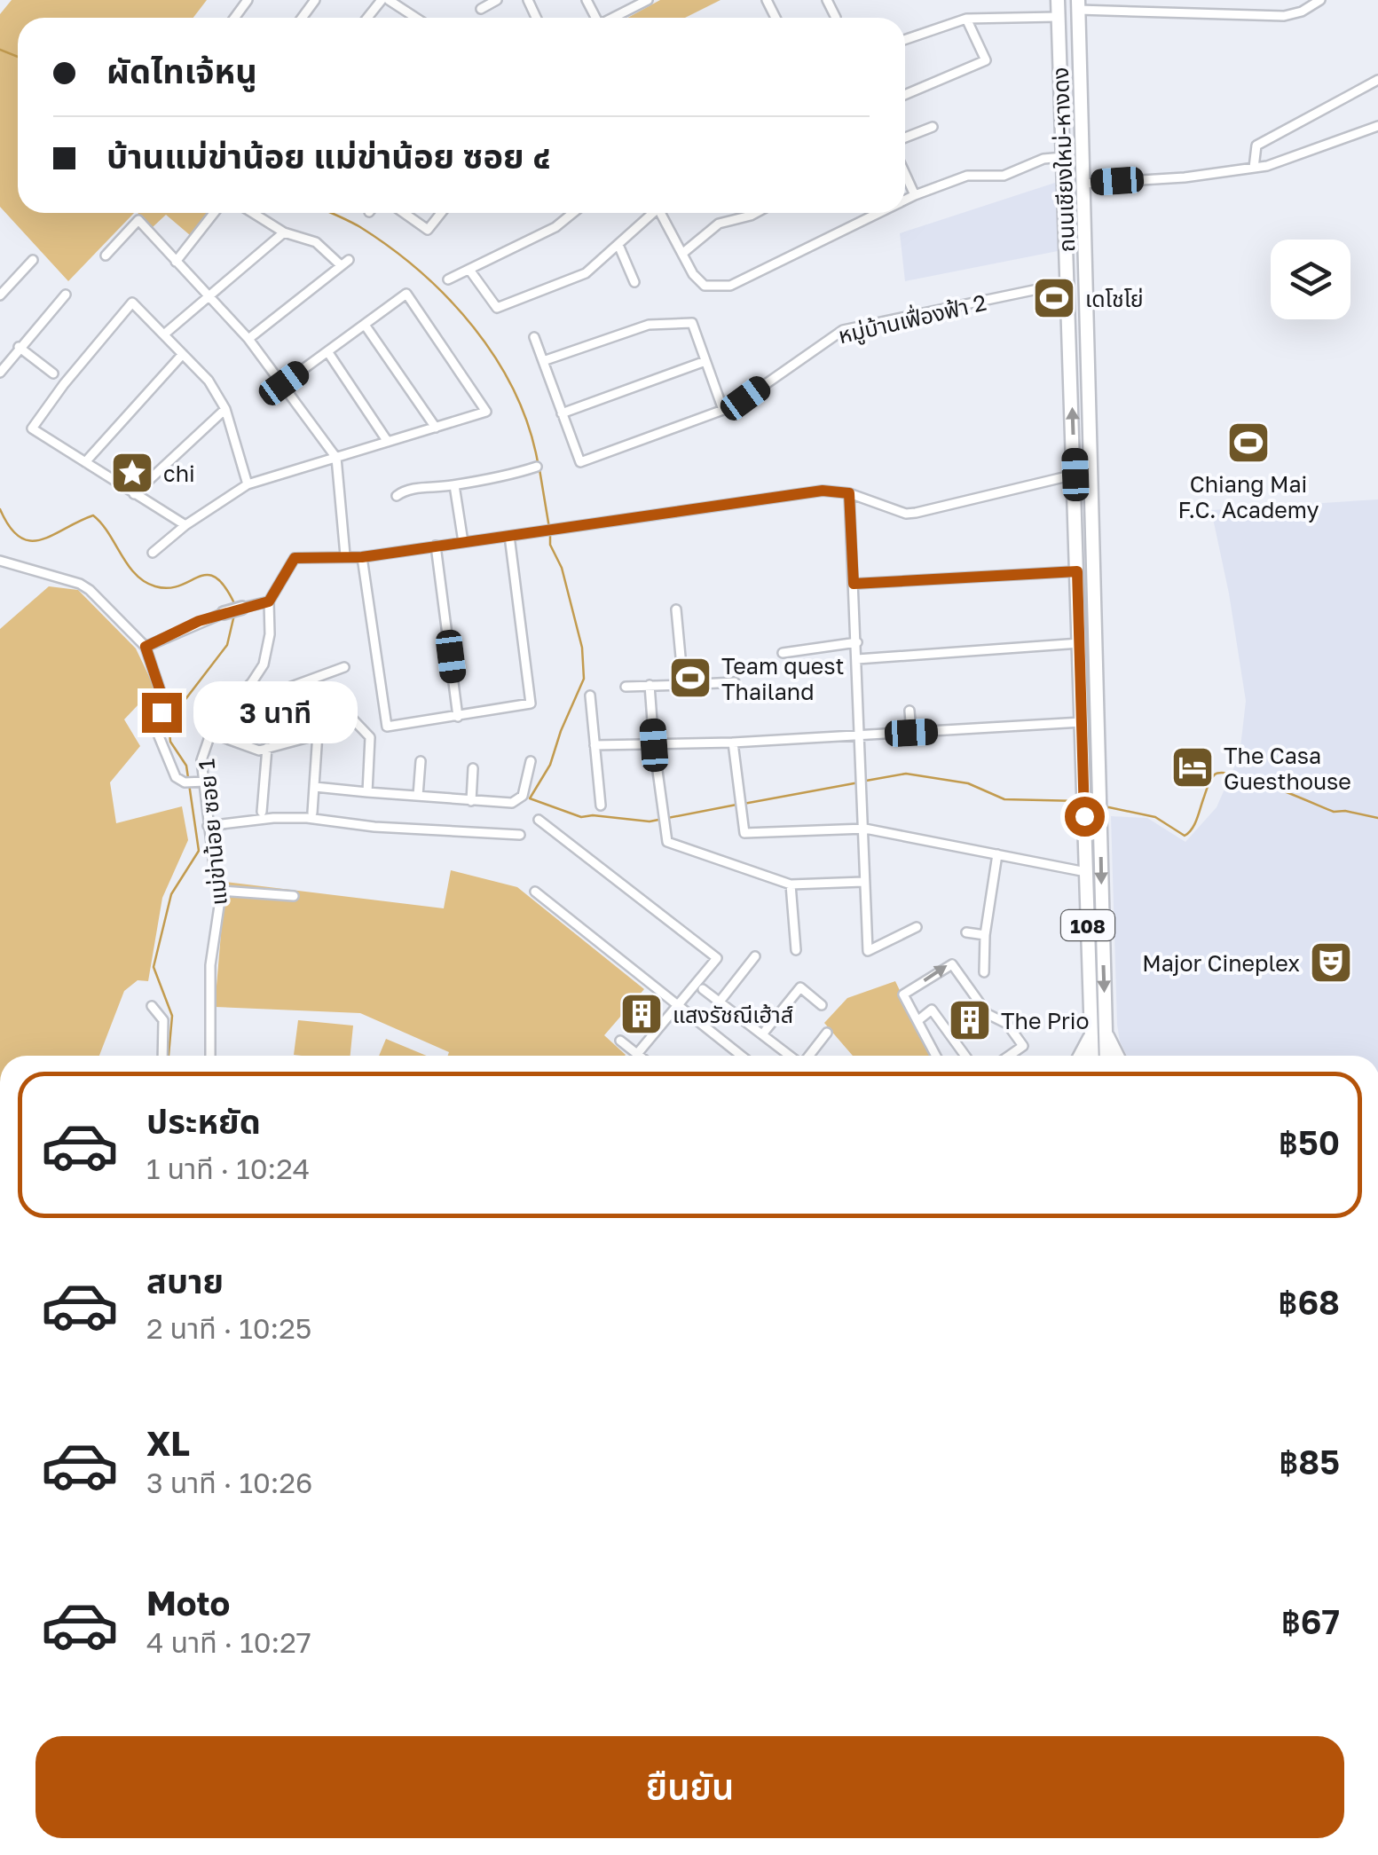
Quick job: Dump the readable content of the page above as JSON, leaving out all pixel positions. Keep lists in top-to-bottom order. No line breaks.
{"streets":{"main road":["ถนนเชียงใหม่-หางดง","108"],"street":["หมู่บ้านเฟื่องฟ้า 2","แม่ข่าน้อย ซอย 1"]},"crossings":[["ถนนเชียงใหม่-หางดง","หมู่บ้านเฟื่องฟ้า 2"],["ถนนเชียงใหม่-หางดง","แม่ข่าน้อย ซอย 1"]],"places":{"sports":["เดโชโย่","Chiang Mai F.C. Academy","Team quest Thailand"],"place":["chi"],"hotel":["The Casa Guesthouse"],"theatre":["Major Cineplex"],"building":["แสงรัชณีเฮ้าส์","The Prio"]},"page":{"banner":["ผัดไทเจ้หนู","บ้านแม่ข่าน้อย แม่ข่าน้อย ซอย ๔"],"bubble":"3 นาที","list":[{"name":"ประหยัด","note":"1 นาที · 10:24","value":"฿50"},{"name":"สบาย","note":"2 นาที · 10:25","value":"฿68"},{"name":"XL","note":"3 นาที · 10:26","value":"฿85"},{"name":"Moto","note":"4 นาที · 10:27","value":"฿67"}],"buttons":"ยืนยัน"}}
